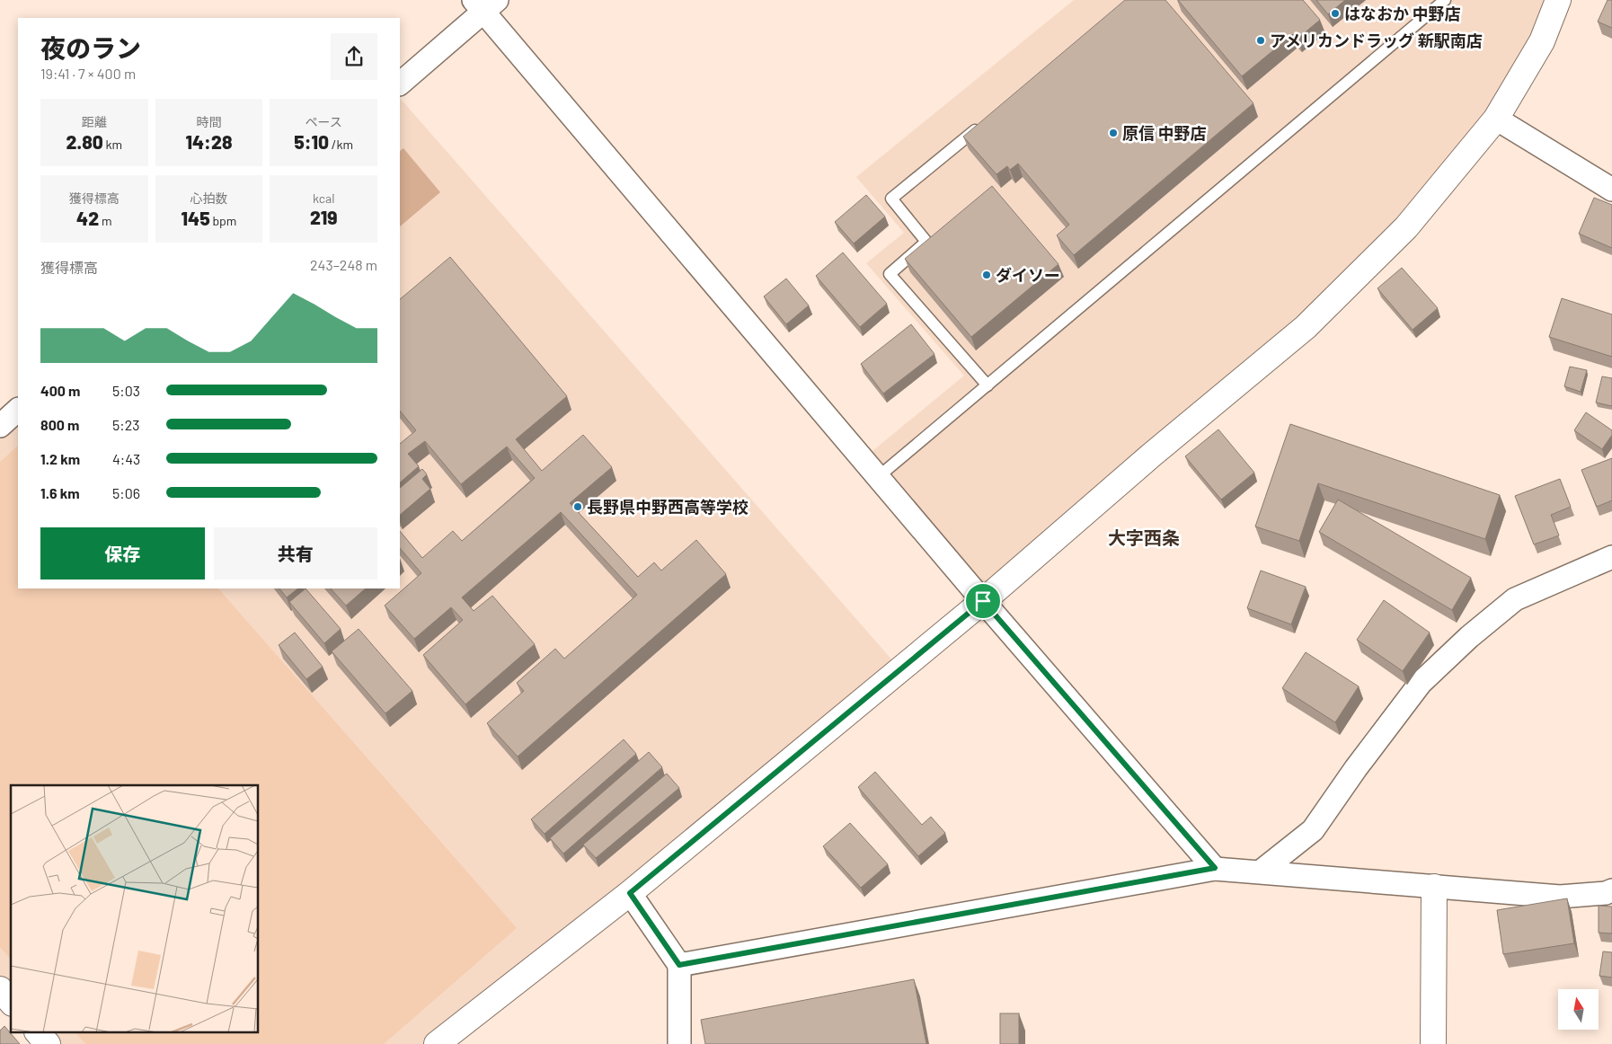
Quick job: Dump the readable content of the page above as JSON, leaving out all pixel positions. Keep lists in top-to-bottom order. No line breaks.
{"districts":["大字西条"],"places":["はなおか 中野店","アメリカンドラッグ 新駅南店","原信 中野店","ダイソー","長野県中野西高等学校"],"north":"top","page":{"heading":["夜のラン","19:41 · 7 × 400 m"],"stats":[["距離","2.80 km"],["時間","14:28"],["ペース","5:10 /km"],["獲得標高","42 m"],["心拍数","145 bpm"],["kcal","219"]],"chart":["獲得標高","243–248 m"],"list":[{"name":"400 m","note":"5:03"},{"name":"800 m","note":"5:23"},{"name":"1.2 km","note":"4:43"},{"name":"1.6 km","note":"5:06"}],"buttons":["保存","共有"]}}
